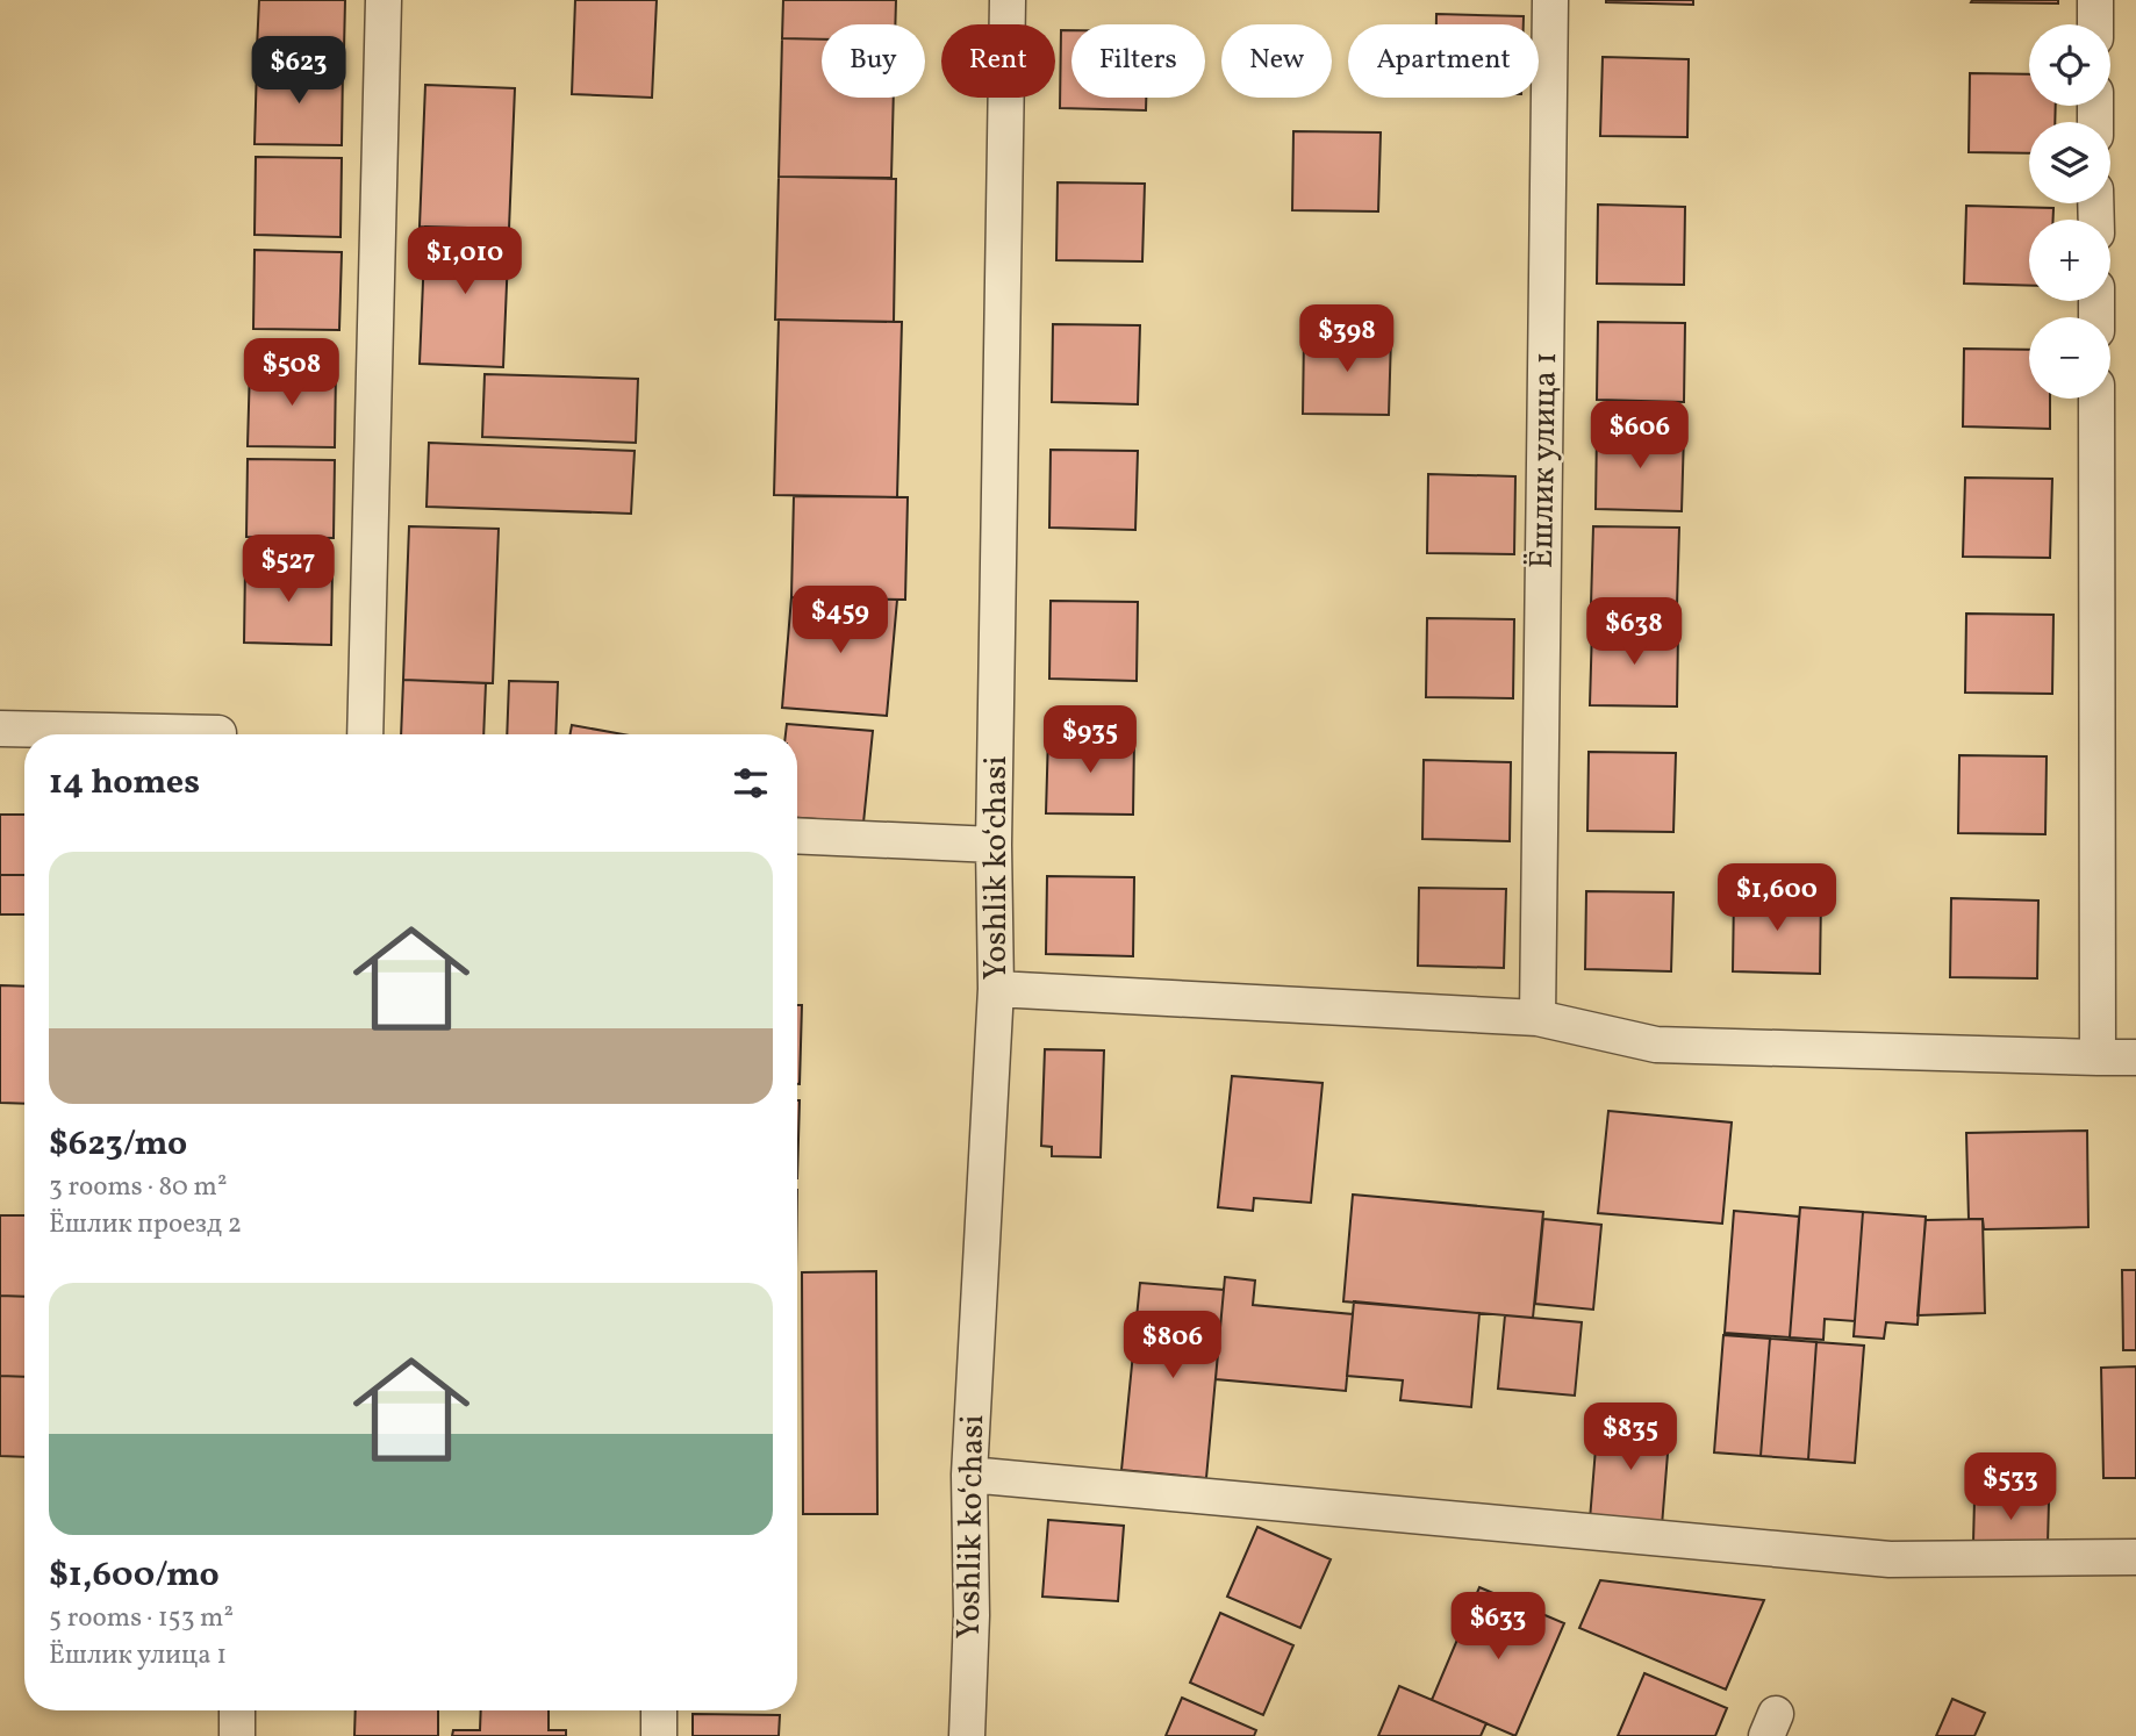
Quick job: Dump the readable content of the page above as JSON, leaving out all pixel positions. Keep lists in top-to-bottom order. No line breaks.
{"streets":{"street":["Ёшлик улица 1","Yoshlik koʻchasi"]},"page":{"map_buttons":["+","−"],"chip":["Buy","Rent","Filters","New","Apartment"],"price":["$623","$1,010","$398","$508","$606","$527","$459","$638","$935","$1,600","$806","$835","$533","$633"],"heading":"14 homes","list":[{"name":"$623/mo","note":"3 rooms · 80 m² · Ёшлик проезд 2"},{"name":"$1,600/mo","note":"5 rooms · 153 m² · Ёшлик улица 1"}]}}
